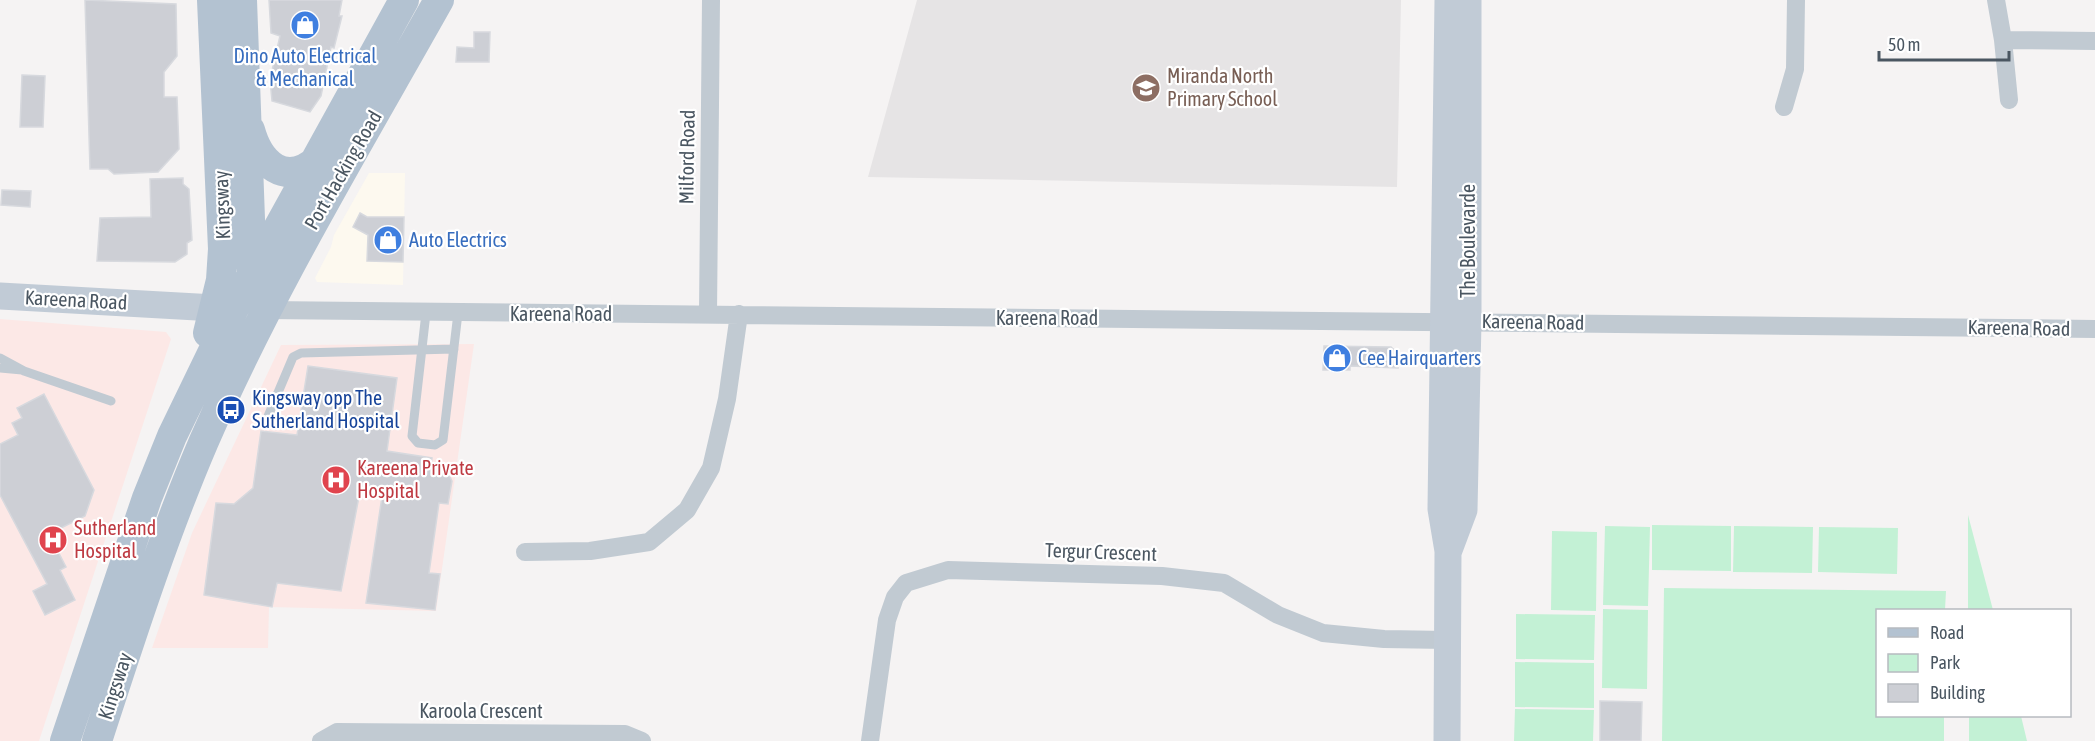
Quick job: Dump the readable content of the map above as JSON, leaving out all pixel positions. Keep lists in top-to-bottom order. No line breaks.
{"streets":{"main road":["Port Hacking Road","Kingsway","The Boulevarde","Kareena Road"],"street":["Milford Road","Tergur Crescent","Karoola Crescent"]},"crossings":[["Milford Road","Kareena Road"],["Port Hacking Road","Kingsway"],["Port Hacking Road","Kareena Road"],["Kingsway","Kareena Road"],["The Boulevarde","Kareena Road"],["The Boulevarde","Tergur Crescent"]],"places":{"shop":["Dino Auto Electrical & Mechanical","Auto Electrics","Cee Hairquarters"],"school or university":["Miranda North Primary School"],"bus stop":["Kingsway opp The Sutherland Hospital"],"hospital":["Kareena Private Hospital","Sutherland Hospital"]},"legend":["Road","Park","Building"],"scale_bar":"50 m"}
